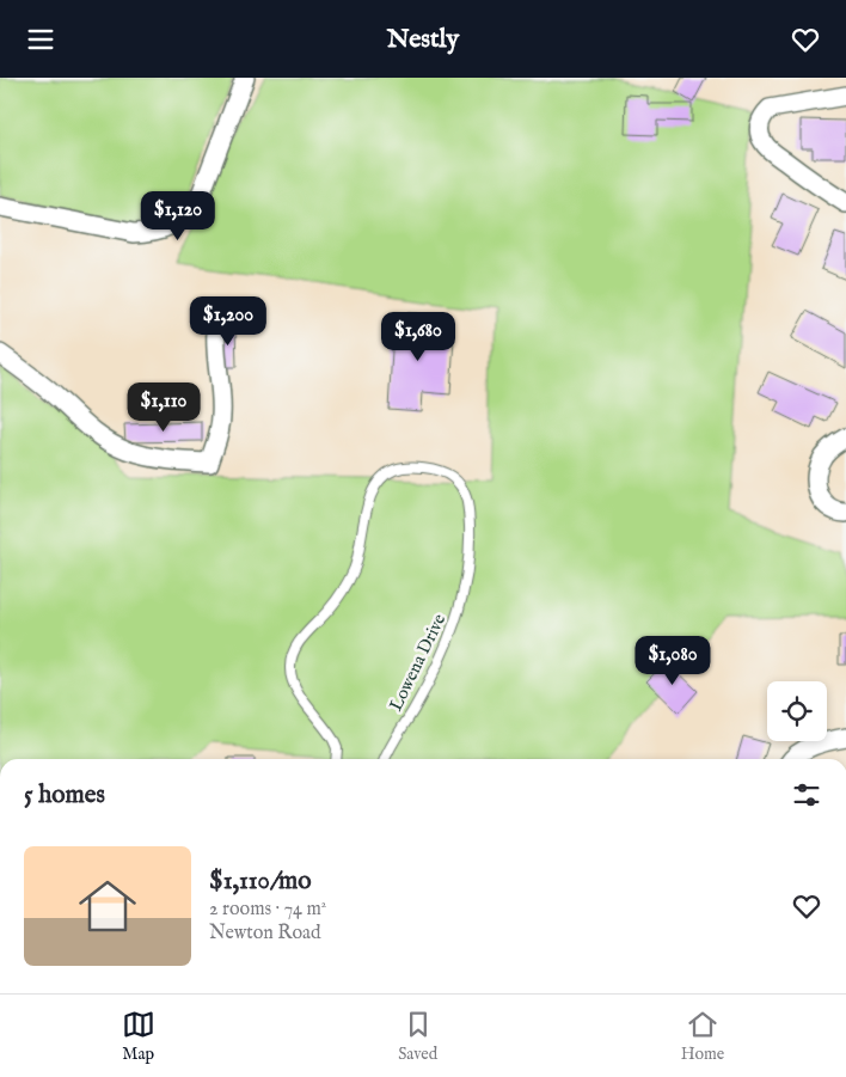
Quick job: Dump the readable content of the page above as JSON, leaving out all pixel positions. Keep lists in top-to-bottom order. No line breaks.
{"streets":{"lane":["Lowena Drive"]},"page":{"header":"Nestly","price":["$1,120","$1,200","$1,680","$1,110","$1,080"],"heading":"5 homes","list":[{"name":"$1,110/mo","note":"2 rooms · 74 m² · Newton Road"}],"tabs":["Map","Saved","Home"]}}
